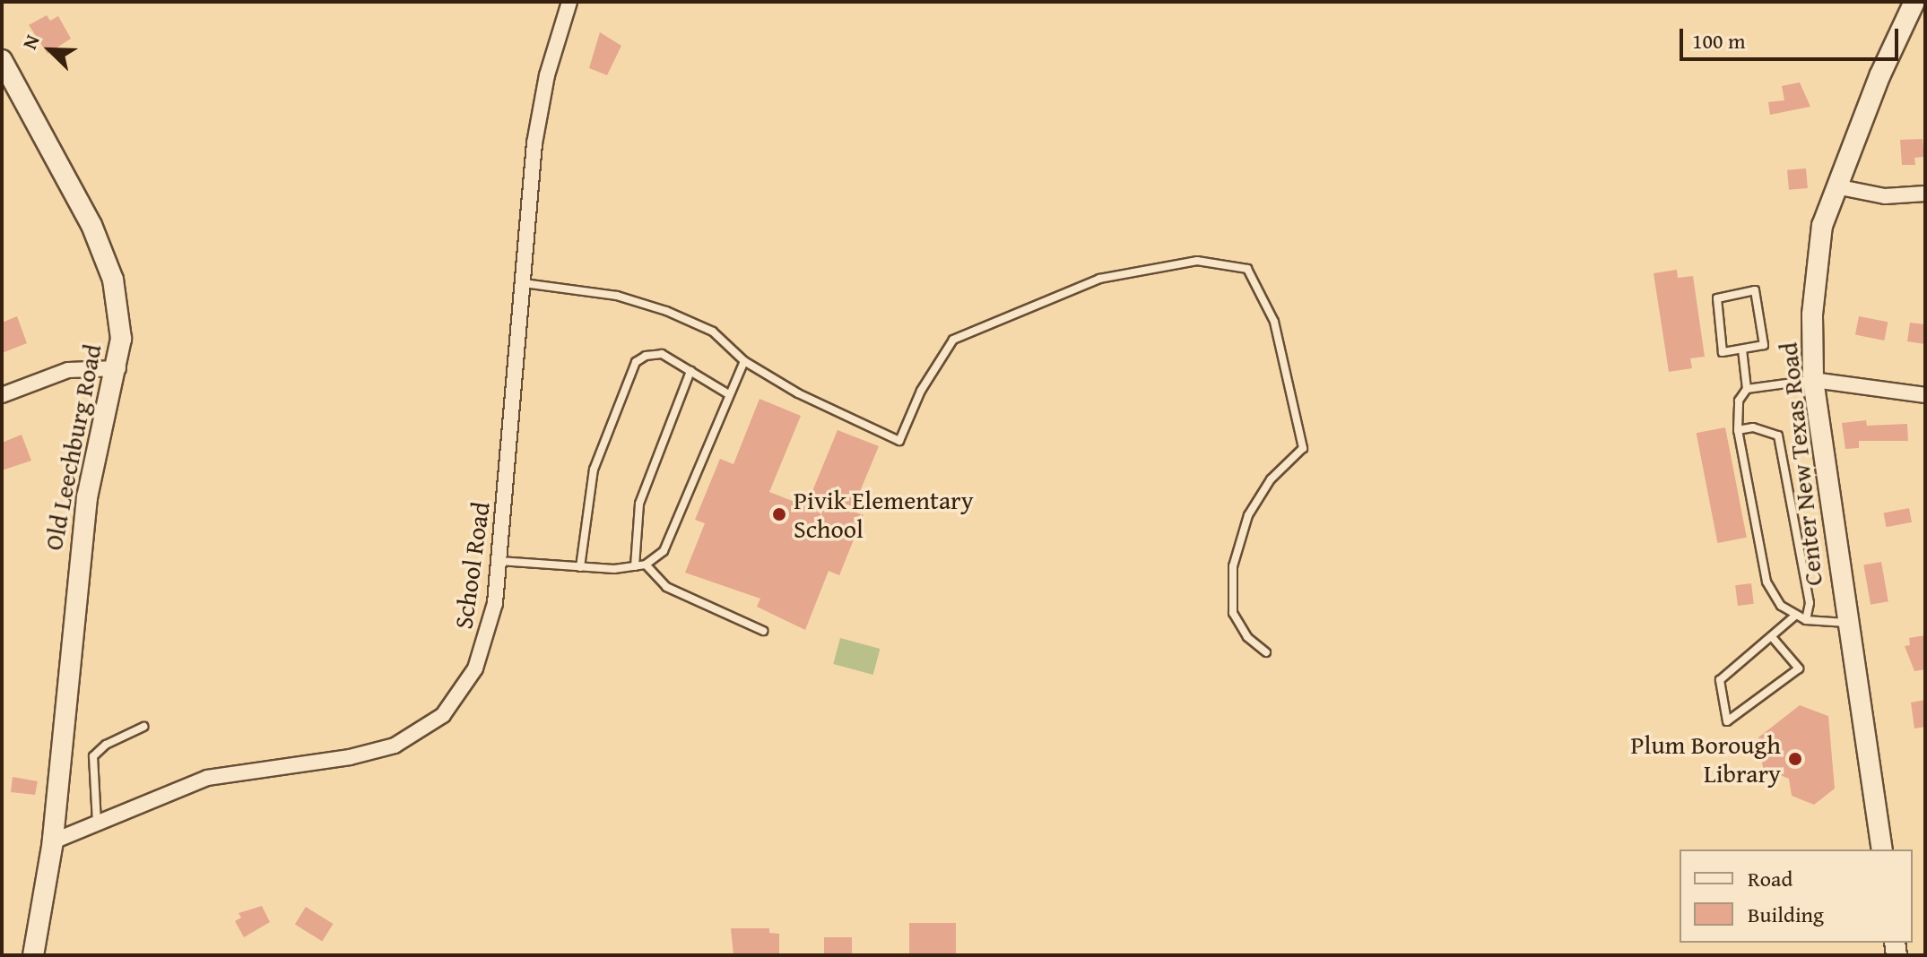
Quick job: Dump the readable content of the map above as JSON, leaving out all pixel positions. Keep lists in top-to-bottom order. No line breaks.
{"streets":{"street":["Old Leechburg Road","Center New Texas Road","School Road"]},"crossings":[["Old Leechburg Road","School Road"]],"places":["Pivik Elementary School","Plum Borough Library"],"legend":["Road","Building"],"scale_bar":"100 m","north":"top left"}
